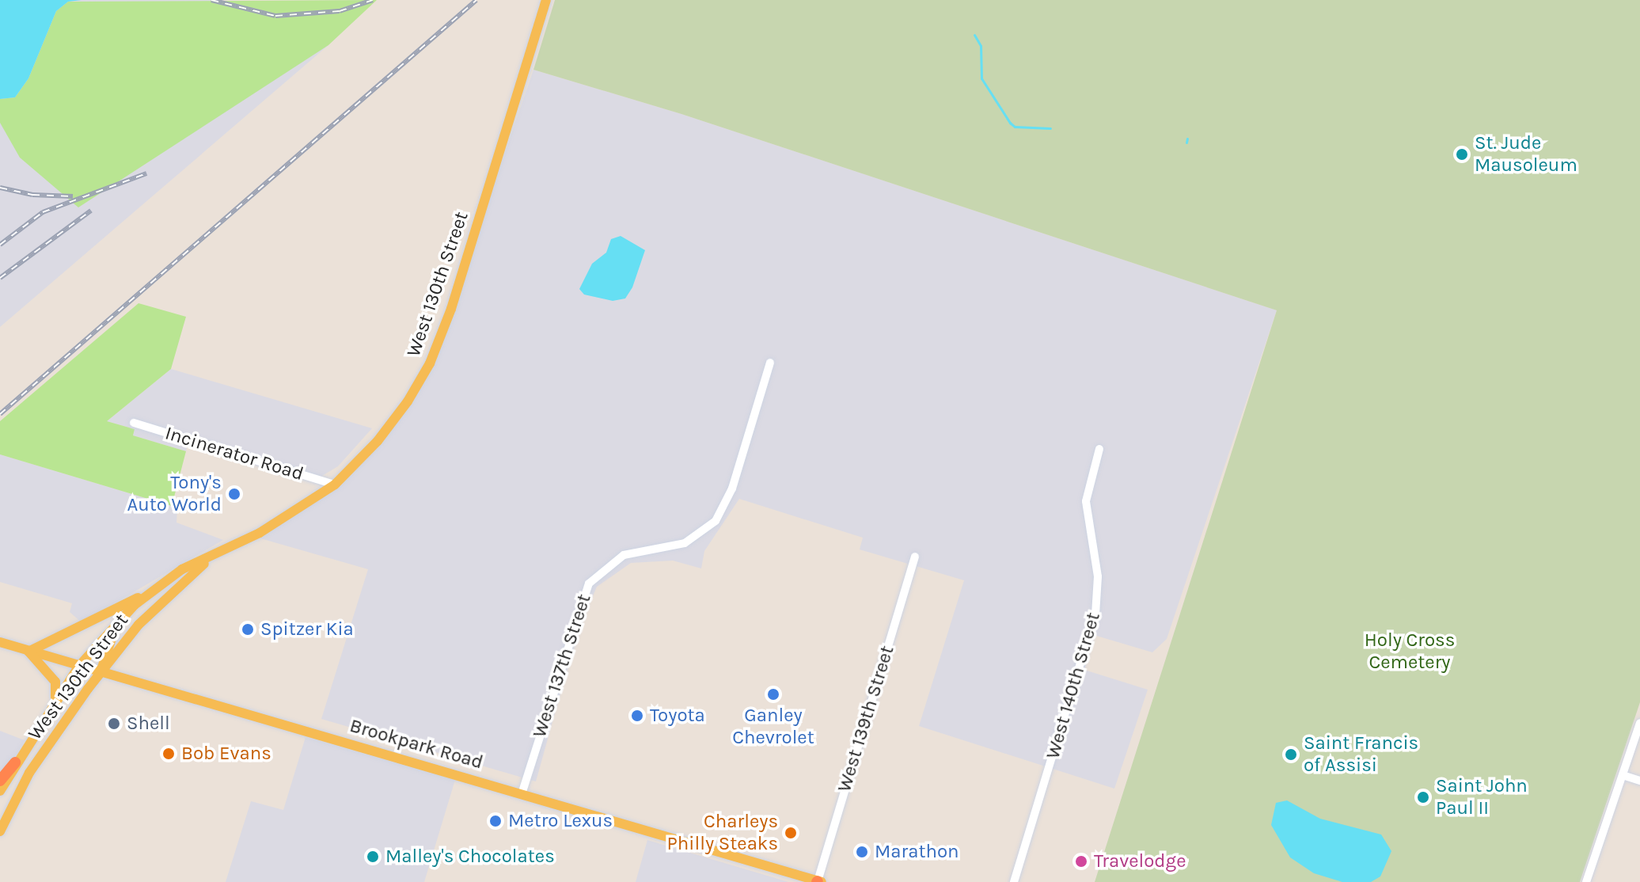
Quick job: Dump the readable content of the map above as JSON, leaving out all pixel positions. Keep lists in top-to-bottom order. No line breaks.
{"streets":{"main road":["West 130th Street","Brookpark Road"],"street":["Incinerator Road","West 137th Street","West 140th Street","West 139th Street"]},"crossings":[["West 130th Street","Incinerator Road"],["West 130th Street","Brookpark Road"],["West 137th Street","Brookpark Road"],["West 139th Street","Brookpark Road"]],"parks":["Holy Cross Cemetery"],"places":["St. Jude Mausoleum","Tony's Auto World","Spitzer Kia","Ganley Chevrolet","Toyota","Shell","Bob Evans","Saint Francis of Assisi","Saint John Paul II","Metro Lexus","Charleys Philly Steaks","Marathon","Malley's Chocolates","Travelodge"]}
